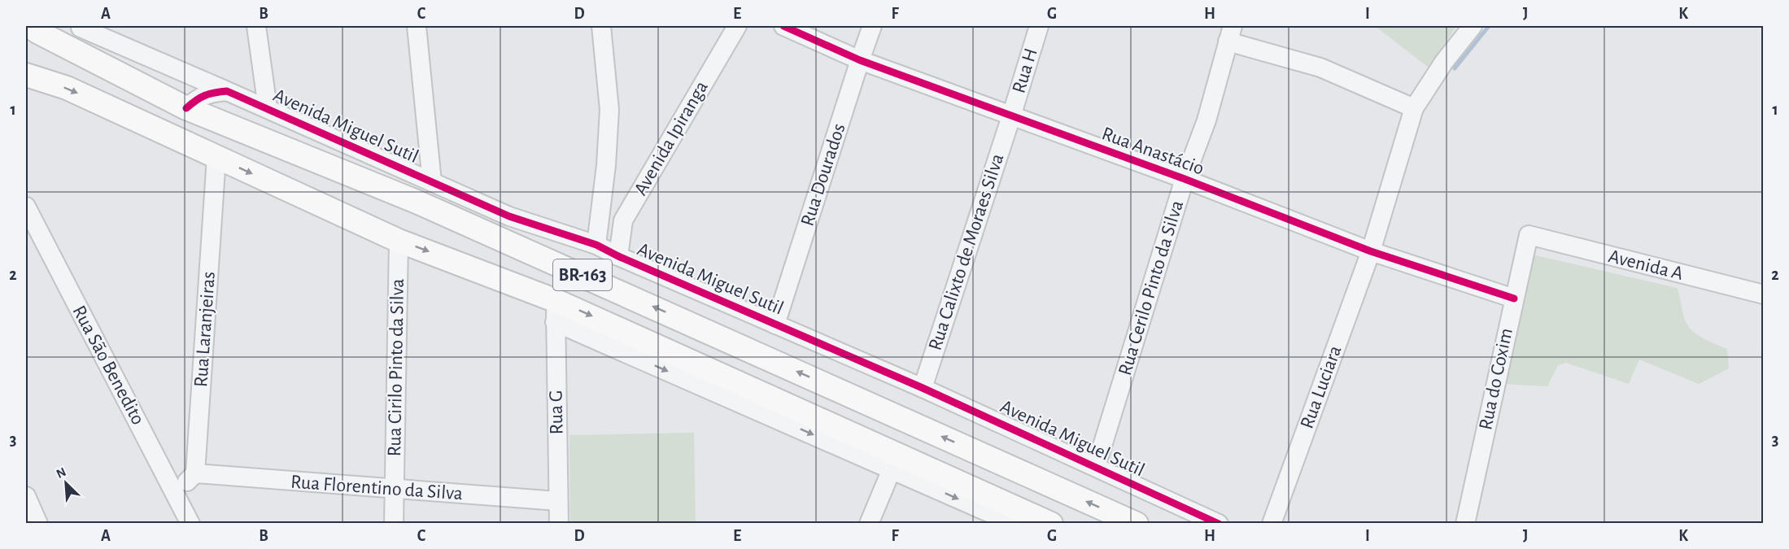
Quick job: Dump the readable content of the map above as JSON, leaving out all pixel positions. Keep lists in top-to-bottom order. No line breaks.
{"streets":{"main road":["Avenida Miguel Sutil","BR-163"],"street":["Rua H","Avenida Ipiranga","Rua Anastácio","Rua Dourados","Rua Calixto de Moraes Silva","Avenida A","Rua Cerilo Pinto da Silva","Rua Laranjeiras","Rua São Benedito","Rua Cirilo Pinto da Silva","Rua do Coxim","Rua Luciara","Rua G","Rua Florentino da Silva"]},"crossings":[["Rua H","Rua Anastácio"],["Rua H","Rua Calixto de Moraes Silva"],["Avenida Miguel Sutil","Avenida Ipiranga"],["Avenida Miguel Sutil","Rua Dourados"],["Avenida Miguel Sutil","Rua Calixto de Moraes Silva"],["Avenida Miguel Sutil","Rua Cerilo Pinto da Silva"],["Rua Anastácio","Rua Dourados"],["Rua Anastácio","Rua Calixto de Moraes Silva"],["Rua Anastácio","Rua Cerilo Pinto da Silva"],["Rua Anastácio","Rua do Coxim"],["Rua Anastácio","Rua Luciara"],["Avenida A","Rua do Coxim"],["BR-163","Rua Laranjeiras"],["BR-163","Rua Cirilo Pinto da Silva"],["BR-163","Rua G"],["Rua Laranjeiras","Rua Florentino da Silva"],["Rua Cirilo Pinto da Silva","Rua Florentino da Silva"],["Rua G","Rua Florentino da Silva"]],"north":"top left","grid":{"columns":["A","B","C","D","E","F","G","H","I","J","K"],"rows":["1","2","3"]}}
